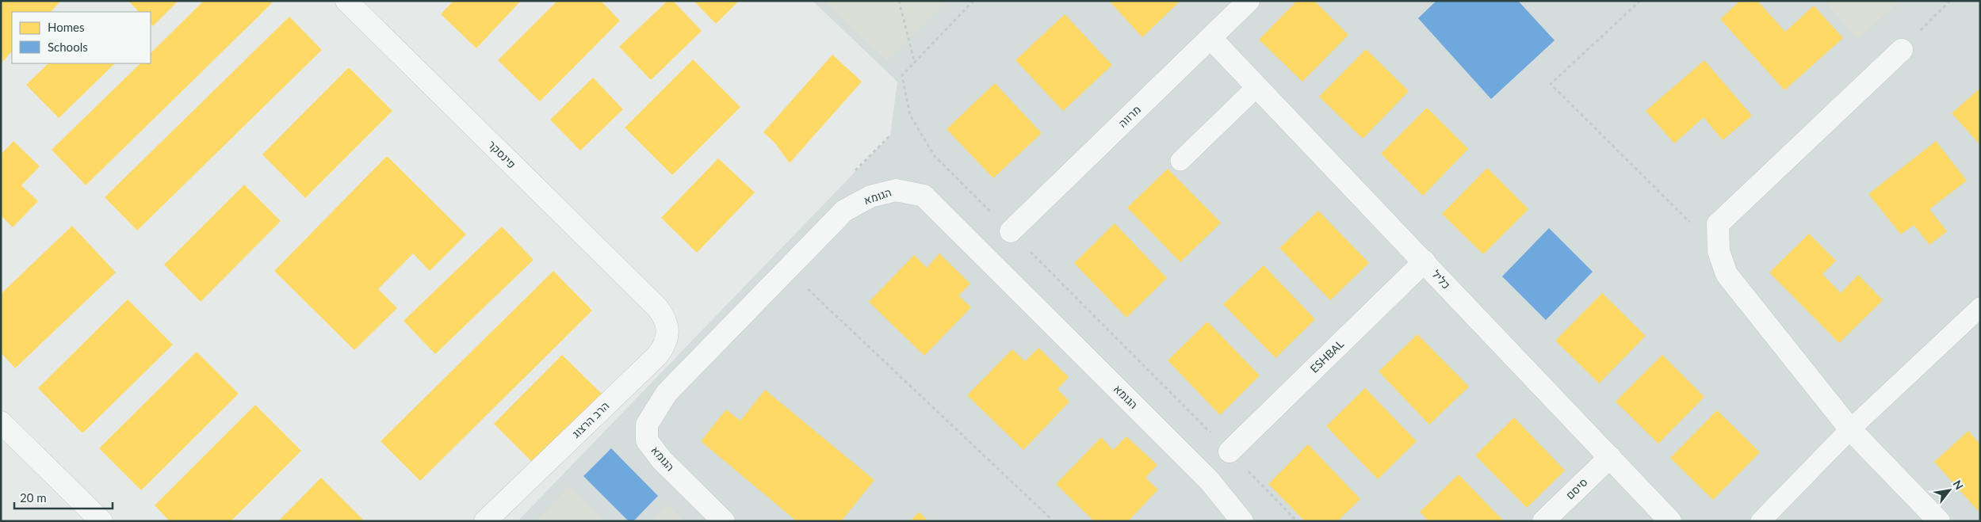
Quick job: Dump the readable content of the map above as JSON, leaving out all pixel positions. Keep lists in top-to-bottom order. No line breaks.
{"streets":{"street":["מרווה","פינסקר","הגומא","כליל","ESHBAL","הרב הרצוג","סיסם"]},"crossings":[["מרווה","כליל"],["פינסקר","הרב הרצוג"],["כליל","ESHBAL"],["כליל","סיסם"]],"legend":["Homes","Schools"],"scale_bar":"20 m","north":"top right"}
